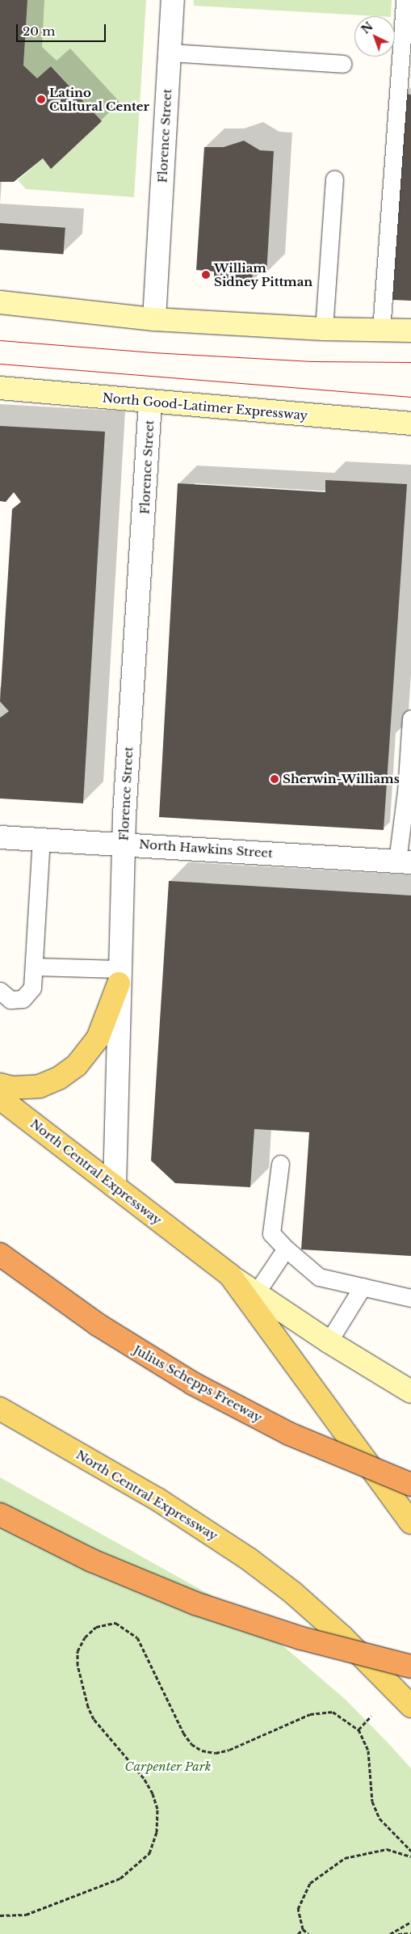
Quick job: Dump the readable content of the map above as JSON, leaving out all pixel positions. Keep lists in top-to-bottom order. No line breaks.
{"streets":{"highway":["Julius Schepps Freeway"],"main road":["North Good-Latimer Expressway","North Central Expressway"],"street":["Florence Street","North Hawkins Street"]},"crossings":[["Florence Street","North Good-Latimer Expressway"],["Florence Street","North Hawkins Street"],["Florence Street","North Central Expressway"]],"parks":["Carpenter Park"],"places":["Latino Cultural Center","William Sidney Pittman","Sherwin-Williams"],"scale_bar":"20 m","north":"top left"}
